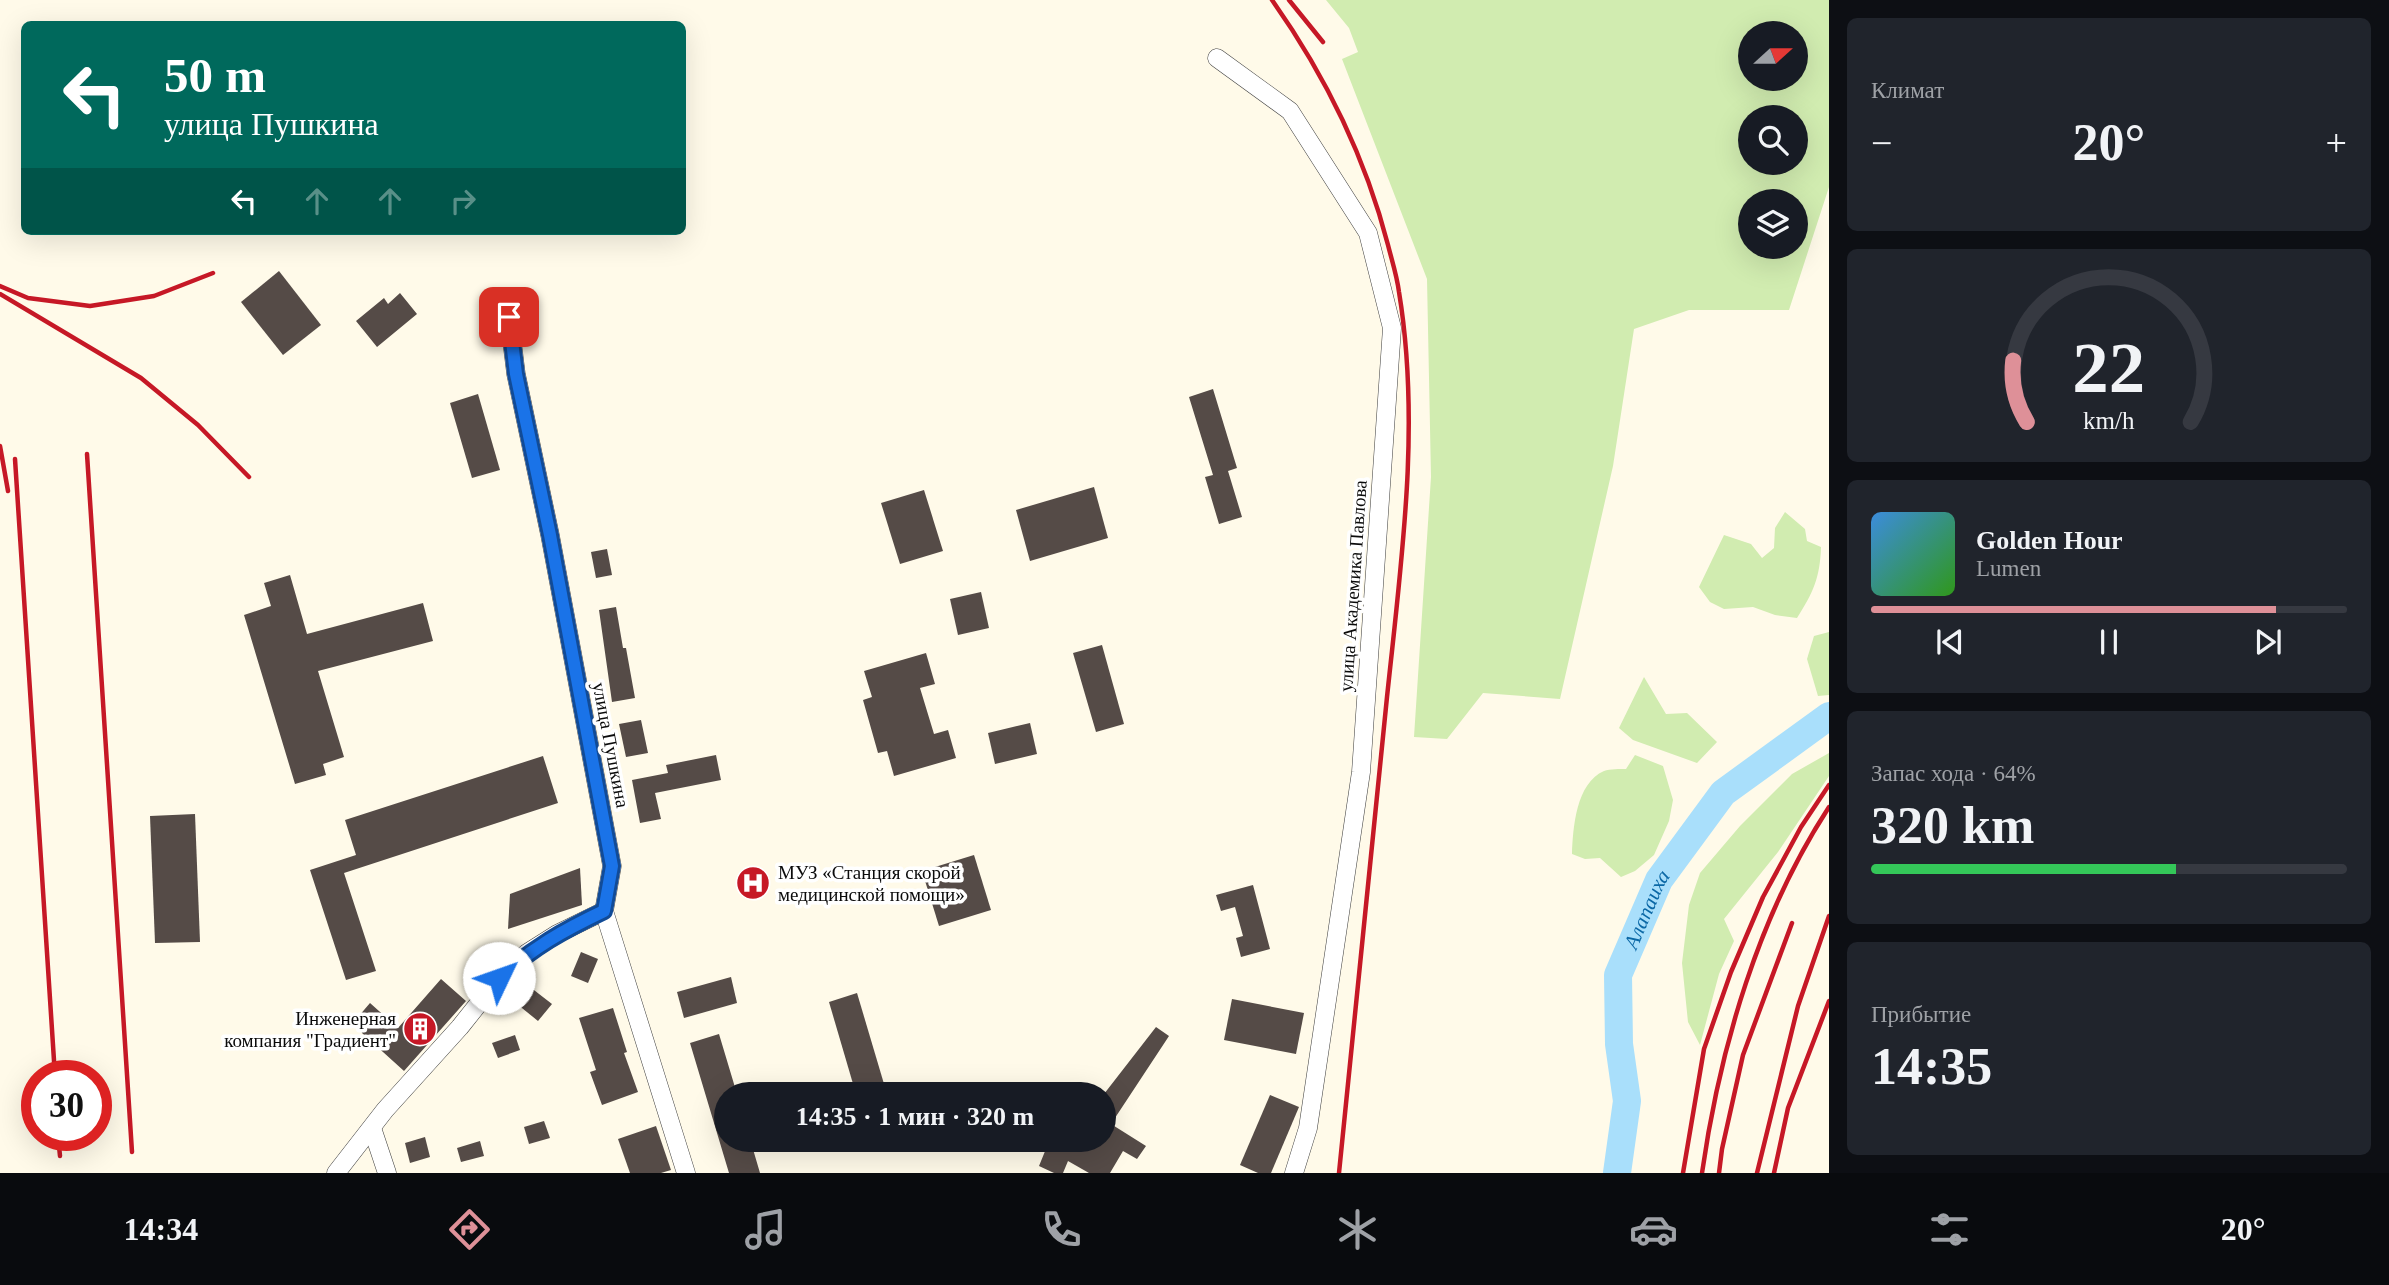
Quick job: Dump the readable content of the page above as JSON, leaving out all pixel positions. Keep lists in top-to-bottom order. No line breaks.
{"streets":{"street":["улица Академика Павлова","улица Пушкина"]},"water":["Алапаиха"],"places":{"hospital":["МУЗ «Станция скорой медицинской помощи»"],"building":["Инженерная компания \"Градиент\""]},"north":"right","page":{"tile":["Климат",["Запас хода · 64%","320 km"],["Прибытие","14:35"]],"turn":["50 m","улица Пушкина"],"heat":["−","20°","+"],"song":["Golden Hour","Lumen"],"limit":"30","trip":"14:35 · 1 мин · 320 m","tabs":["14:34","20°"],"gauge":["22","km/h"]}}
